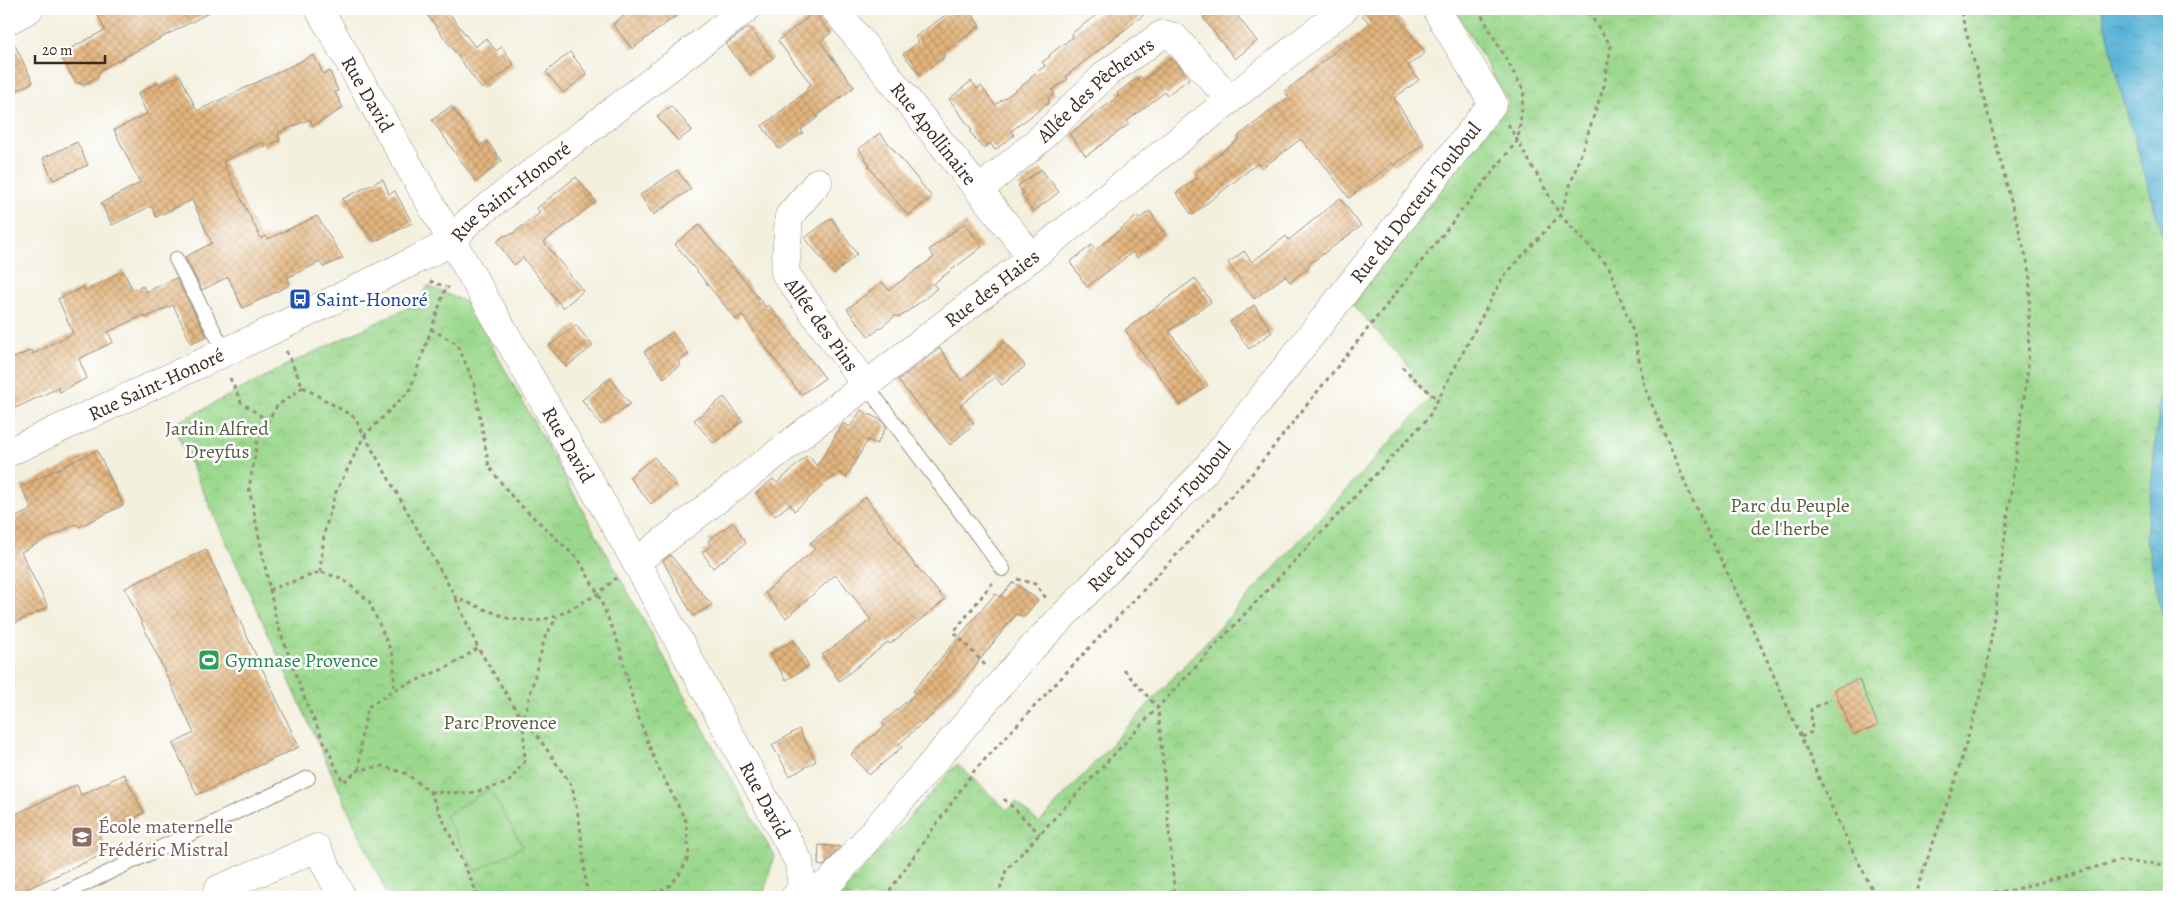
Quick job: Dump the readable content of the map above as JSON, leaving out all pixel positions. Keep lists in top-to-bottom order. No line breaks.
{"streets":{"street":["Allée des Pêcheurs","Rue David","Rue Apollinaire","Rue Saint-Honoré","Rue du Docteur Touboul","Rue des Haies","Allée des Pins"]},"crossings":[["Allée des Pêcheurs","Rue Apollinaire"],["Allée des Pêcheurs","Rue des Haies"],["Rue David","Rue Saint-Honoré"],["Rue David","Rue du Docteur Touboul"],["Rue David","Rue des Haies"],["Rue Apollinaire","Rue des Haies"],["Rue des Haies","Allée des Pins"]],"parks":["Jardin Alfred Dreyfus","Parc du Peuple de l'herbe","Parc Provence"],"places":{"bus stop":["Saint-Honoré"],"sports":["Gymnase Provence"],"school or university":["École maternelle Frédéric Mistral"]},"scale_bar":"20 m"}
